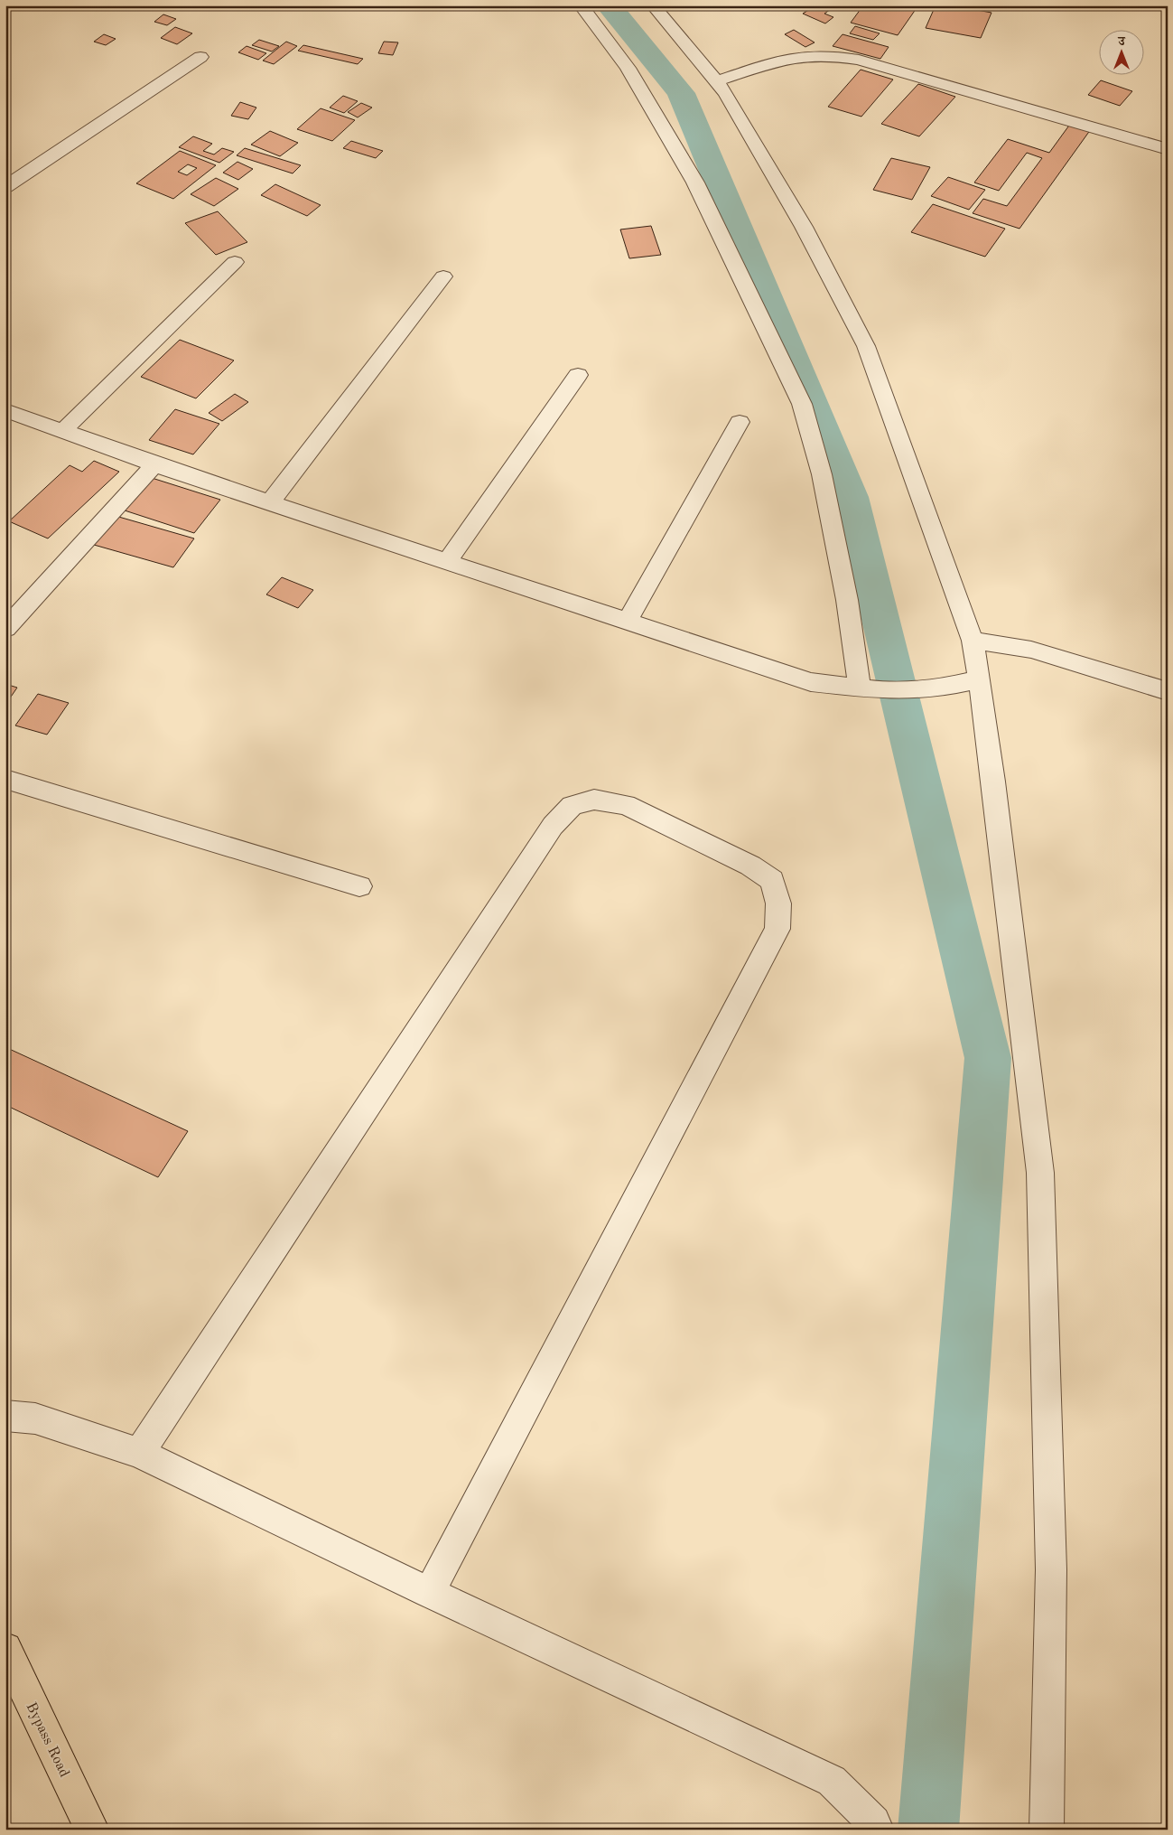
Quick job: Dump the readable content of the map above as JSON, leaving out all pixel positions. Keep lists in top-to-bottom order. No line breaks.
{"streets":{"main road":["Bypass Road"]},"north":"top"}
